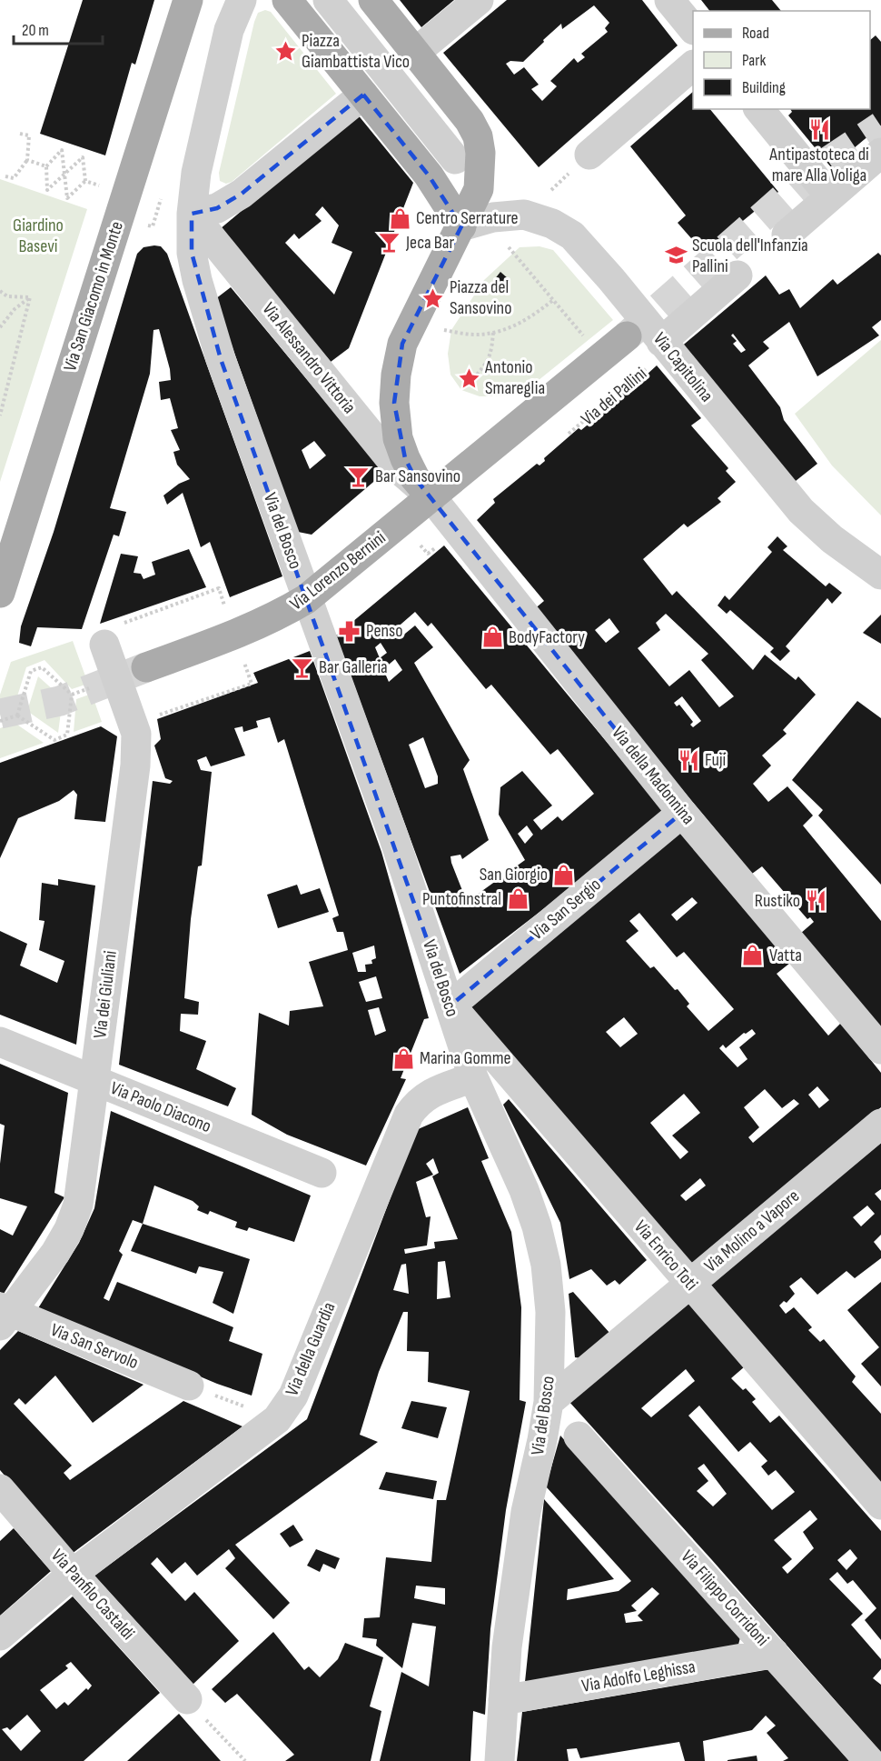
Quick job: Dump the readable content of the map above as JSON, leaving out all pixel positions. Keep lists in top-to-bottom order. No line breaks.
{"streets":{"main road":["Via San Giacomo in Monte","Via Lorenzo Bernini"],"street":["Via Alessandro Vittoria","Via Capitolina","Via del Bosco","Via della Madonnina","Via San Sergio","Via dei Giuliani","Via Paolo Diacono","Via Molino a Vapore","Via Enrico Toti","Via San Servolo","Via della Guardia","Via Panfilo Castaldi","Via Filippo Corridoni","Via Adolfo Leghissa"],"path":["Via dei Pallini"]},"crossings":[["Via Alessandro Vittoria","Via del Bosco"],["Via Alessandro Vittoria","Via Lorenzo Bernini"],["Via Alessandro Vittoria","Via della Madonnina"],["Via del Bosco","Via Lorenzo Bernini"],["Via del Bosco","Via San Sergio"],["Via del Bosco","Via Molino a Vapore"],["Via del Bosco","Via Enrico Toti"],["Via del Bosco","Via della Guardia"],["Via del Bosco","Via Adolfo Leghissa"],["Via Lorenzo Bernini","Via della Madonnina"],["Via della Madonnina","Via San Sergio"],["Via San Sergio","Via Enrico Toti"],["Via dei Giuliani","Via Paolo Diacono"],["Via dei Giuliani","Via San Servolo"],["Via Molino a Vapore","Via Enrico Toti"],["Via della Guardia","Via Panfilo Castaldi"],["Via Filippo Corridoni","Via Adolfo Leghissa"]],"parks":["Giardino Basevi"],"places":{"place":["Piazza Giambattista Vico","Piazza del Sansovino","Antonio Smareglia"],"restaurant":["Antipastoteca di mare Alla Voliga","Fuji","Rustiko"],"shop":["Centro Serrature","BodyFactory","San Giorgio","Puntofinstral","Vatta","Marina Gomme"],"bar":["Jeca Bar","Bar Sansovino","Bar Galleria"],"school or university":["Scuola dell'Infanzia Pallini"],"pharmacy":["Penso"]},"legend":["Road","Park","Building"],"scale_bar":"20 m"}
